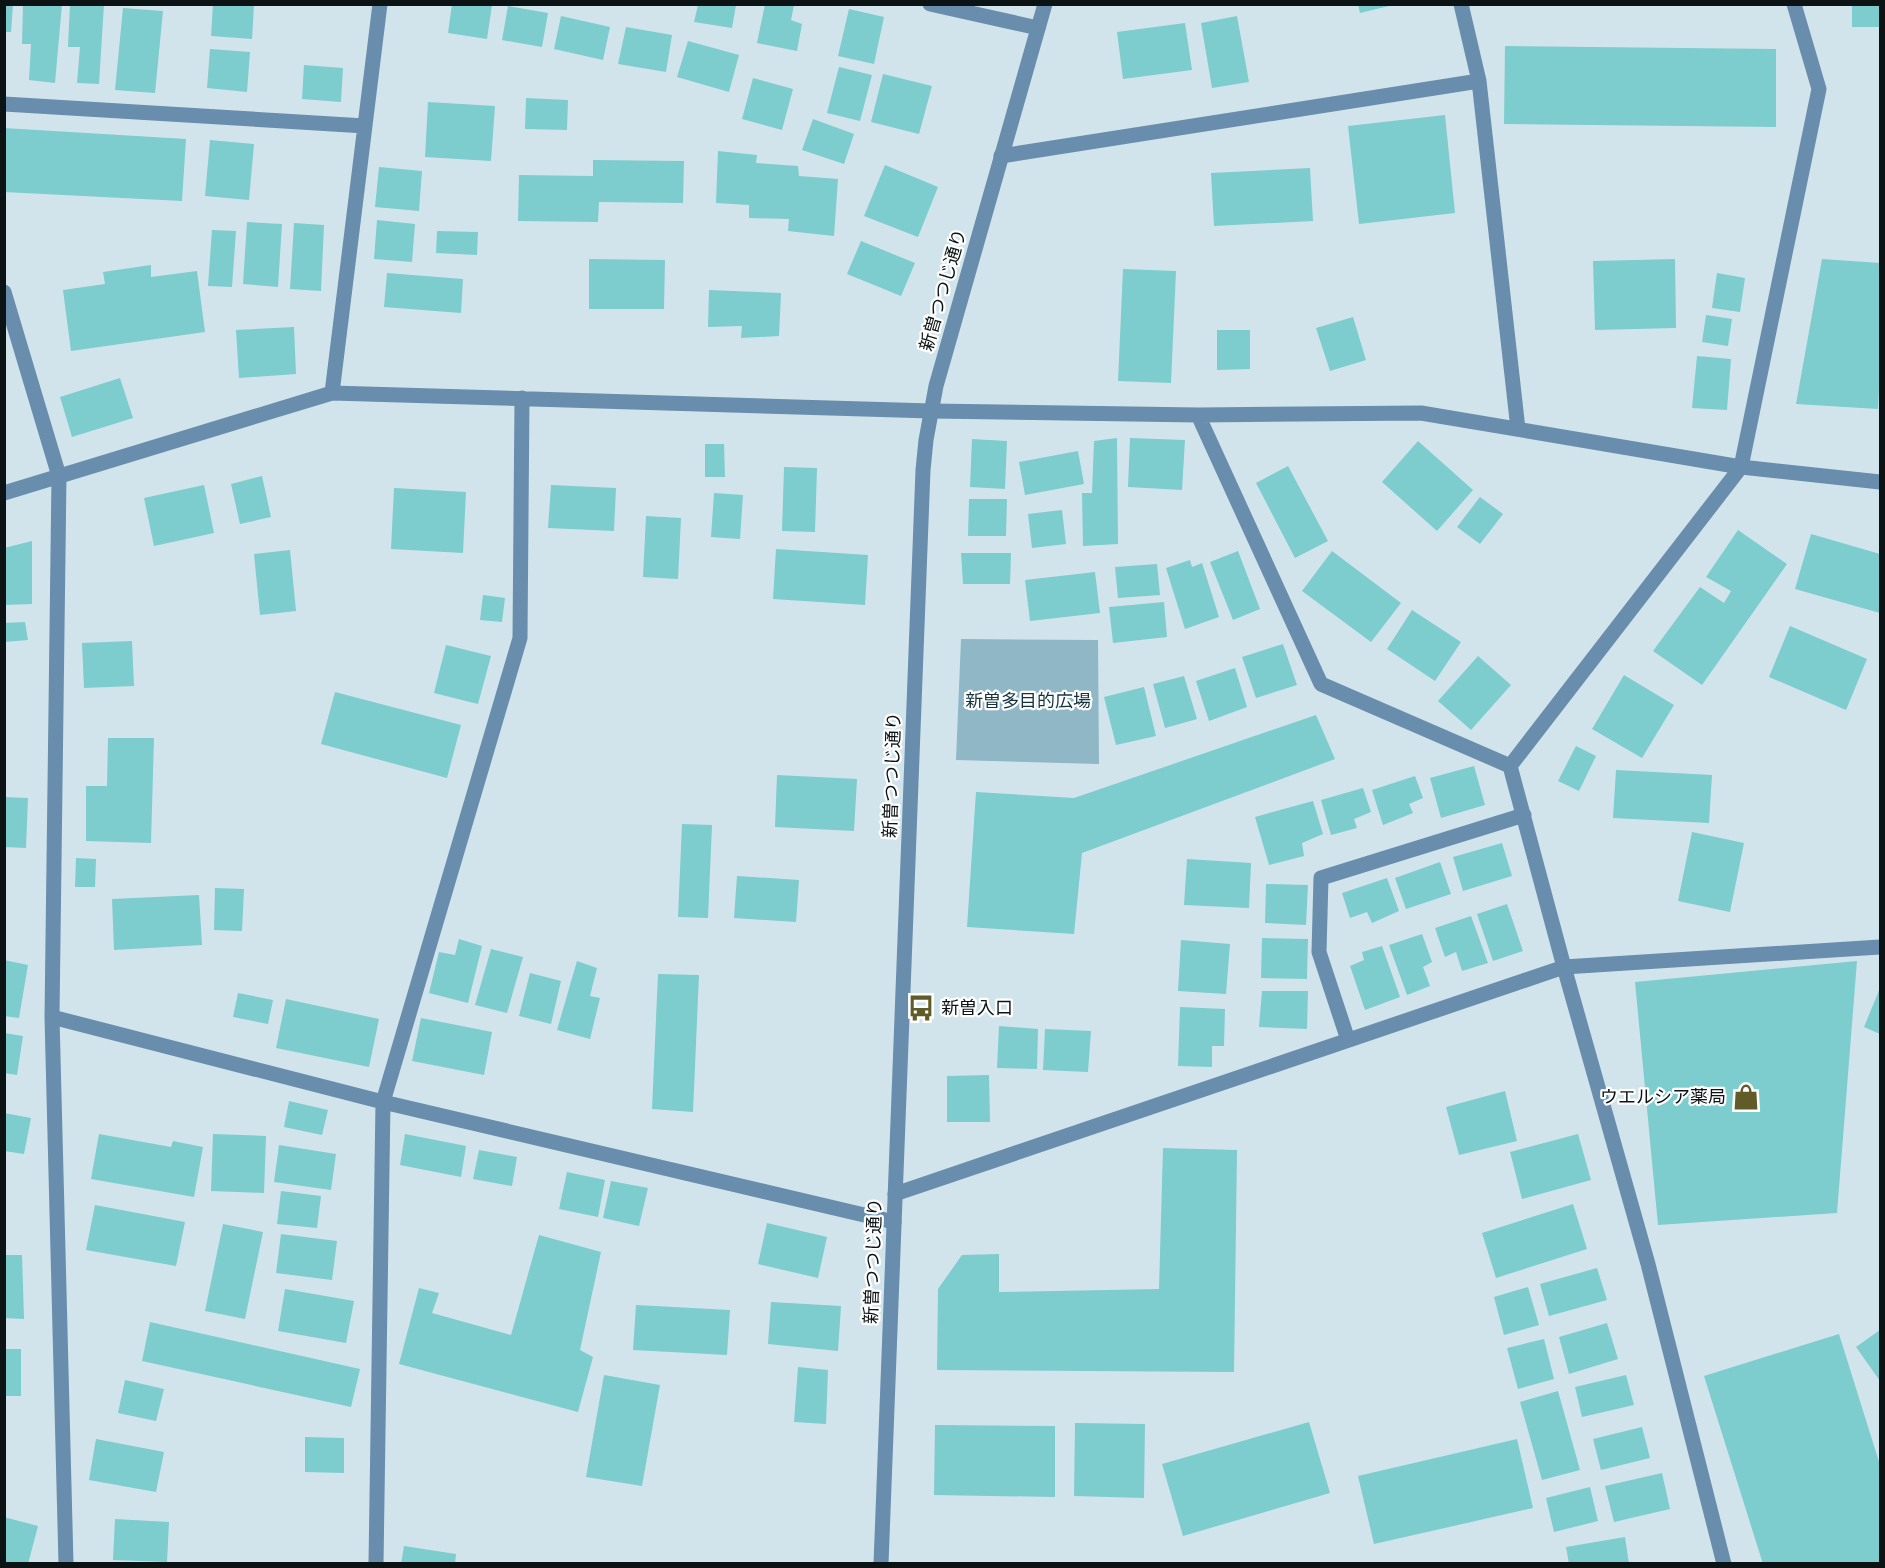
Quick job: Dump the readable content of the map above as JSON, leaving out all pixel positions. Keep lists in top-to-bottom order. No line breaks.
{"streets":{"street":["新曽つつじ通り"]},"parks":["新曽多目的広場"],"places":{"bus stop":["新曽入口"],"shop":["ウエルシア薬局"]}}
